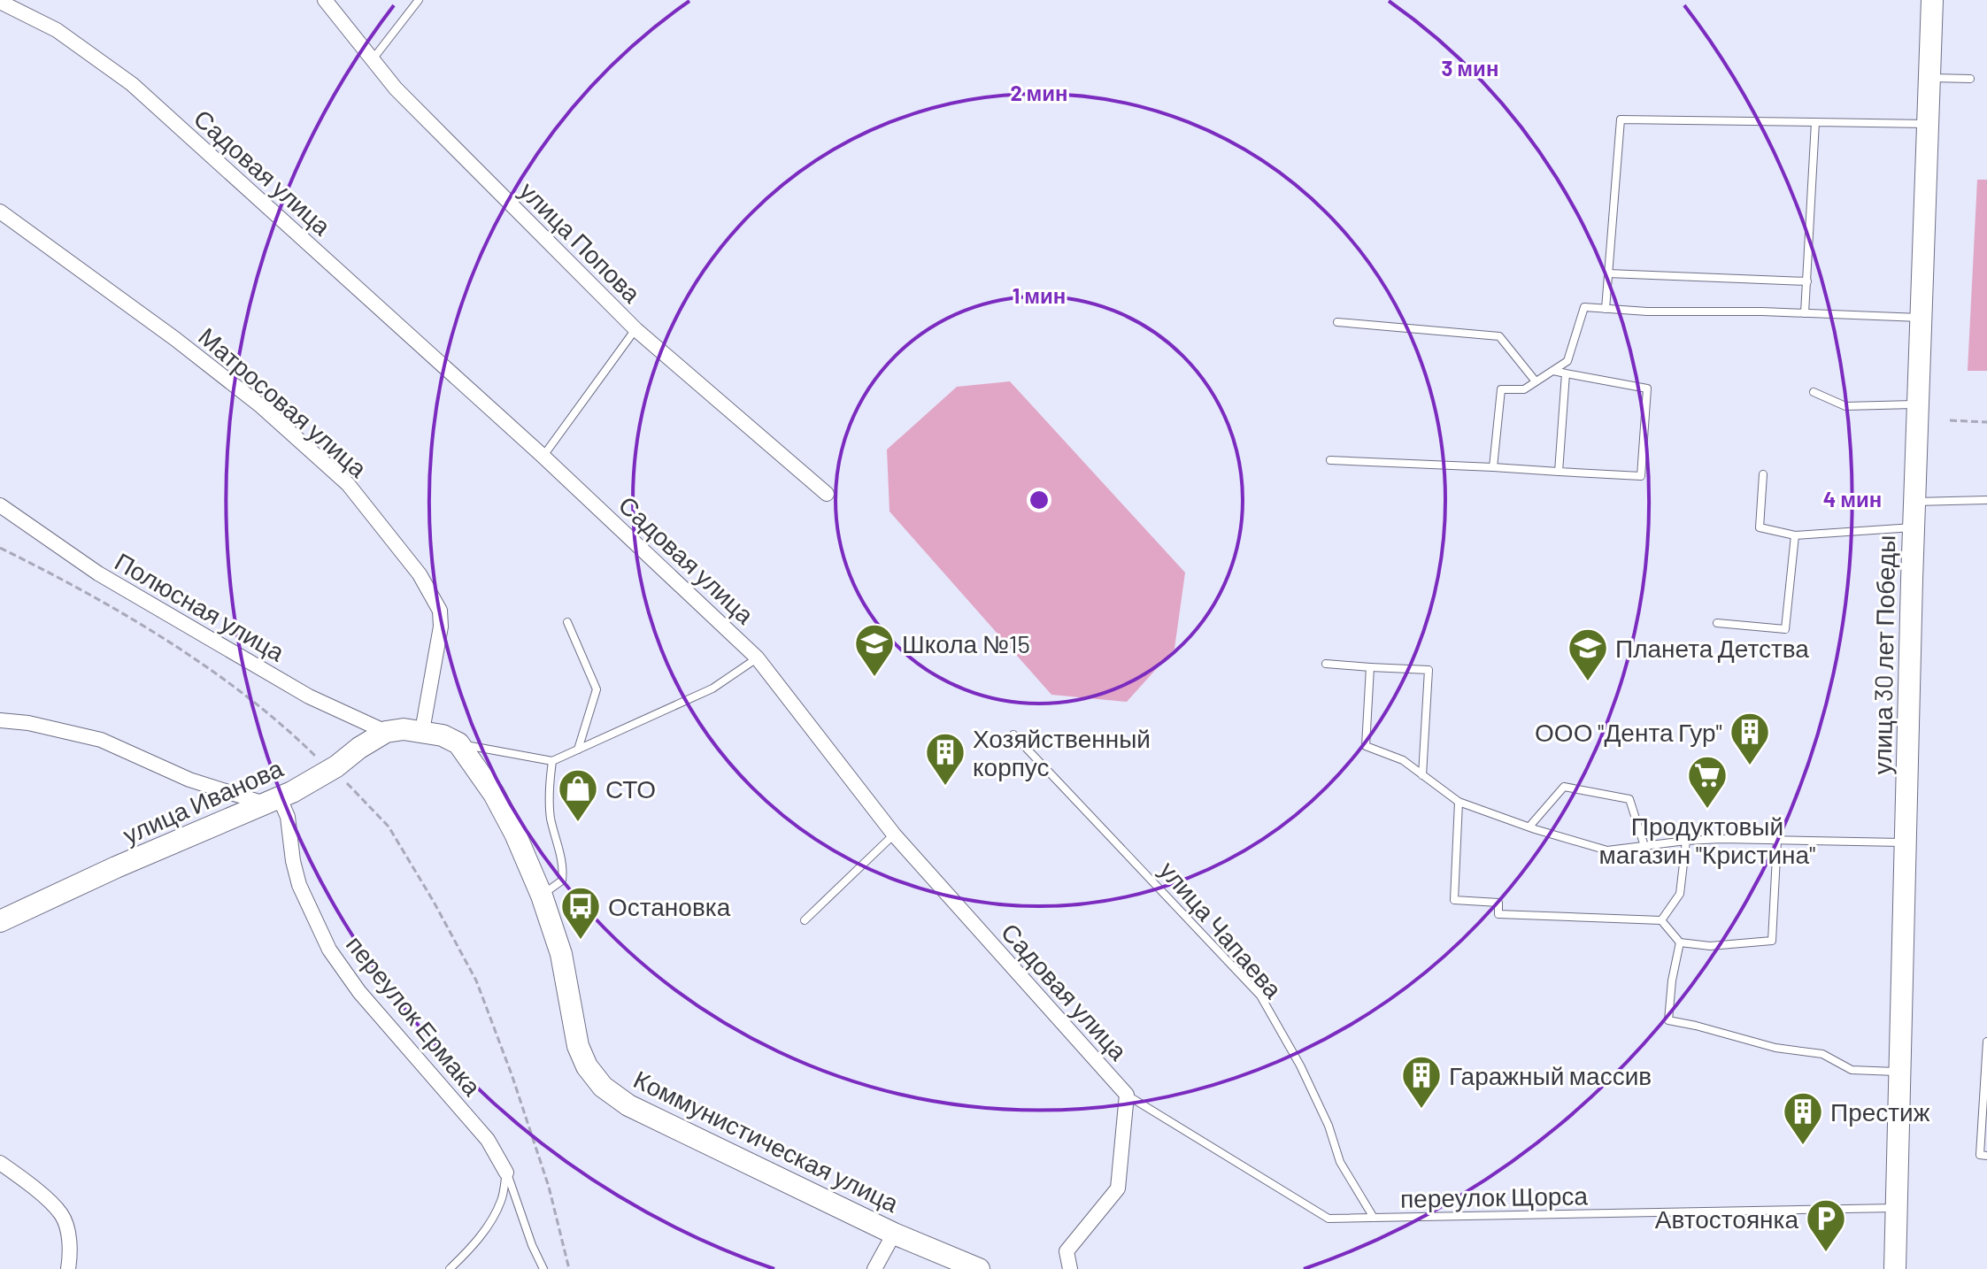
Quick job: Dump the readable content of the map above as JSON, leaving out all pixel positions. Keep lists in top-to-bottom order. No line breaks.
{"streets":{"street":["Садовая улица","улица Попова","Матросовая улица","Полюсная улица","улица 30 лет Победы","улица Иванова","переулок Ермака","Коммунистическая улица"],"lane":["улица Чапаева","переулок Щорса"]},"crossings":[["Садовая улица","переулок Щорса"],["Полюсная улица","улица Иванова"],["улица 30 лет Победы","переулок Щорса"],["улица Иванова","переулок Ермака"],["улица Чапаева","переулок Щорса"]],"places":{"school or university":["Школа №15","Планета Детства"],"building":["ООО \"Дента Гур\"","Хозяйственный корпус","Гаражный массив","Престиж"],"supermarket":["Продуктовый магазин \"Кристина\""],"shop":["СТО"],"bus stop":["Остановка"],"parking":["Автостоянка"]},"rings":["3 мин","2 мин","1 мин","4 мин"]}
